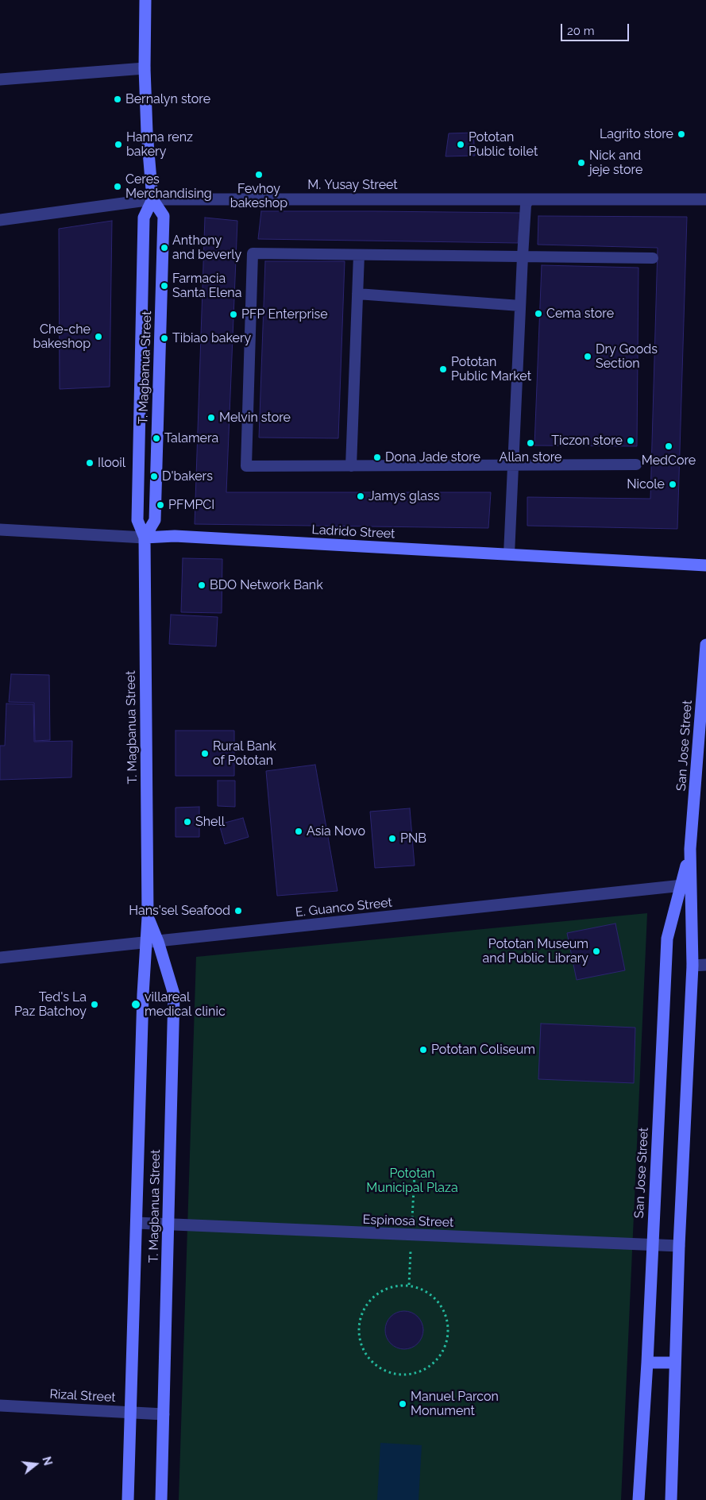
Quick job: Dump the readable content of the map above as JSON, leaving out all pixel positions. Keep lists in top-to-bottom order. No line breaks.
{"streets":{"main road":["T. Magbanua Street","Ladrido Street","San Jose Street"],"street":["M. Yusay Street","E. Guanco Street","Espinosa Street","Rizal Street"]},"crossings":[["M. Yusay Street","T. Magbanua Street"],["T. Magbanua Street","Ladrido Street"],["T. Magbanua Street","E. Guanco Street"],["T. Magbanua Street","Espinosa Street"],["T. Magbanua Street","Rizal Street"],["San Jose Street","E. Guanco Street"],["San Jose Street","Espinosa Street"]],"parks":["Pototan Municipal Plaza"],"places":["Bernalyn store","Lagrito store","Hanna renz bakery","Pototan Public toilet","Nick and jeje store","Fevhoy bakeshop","Ceres Merchandising","Anthony and beverly","Farmacia Santa Elena","Cema store","PFP Enterprise","Che-che bakeshop","Tibiao bakery","Dry Goods Section","Pototan Public Market","Melvin store","Talamera","Ticzon store","Allan store","MedCore","Dona Jade store","Ilooil","D'bakers","Nicole","Jamys glass","PFMPCI","BDO Network Bank","Rural Bank of Pototan","Shell","Asia Novo","PNB","Hans'sel Seafood","Pototan Museum and Public Library","Ted's La Paz Batchoy","villareal medical clinic","Pototan Coliseum","Manuel Parcon Monument"],"scale_bar":"20 m","north":"right"}
